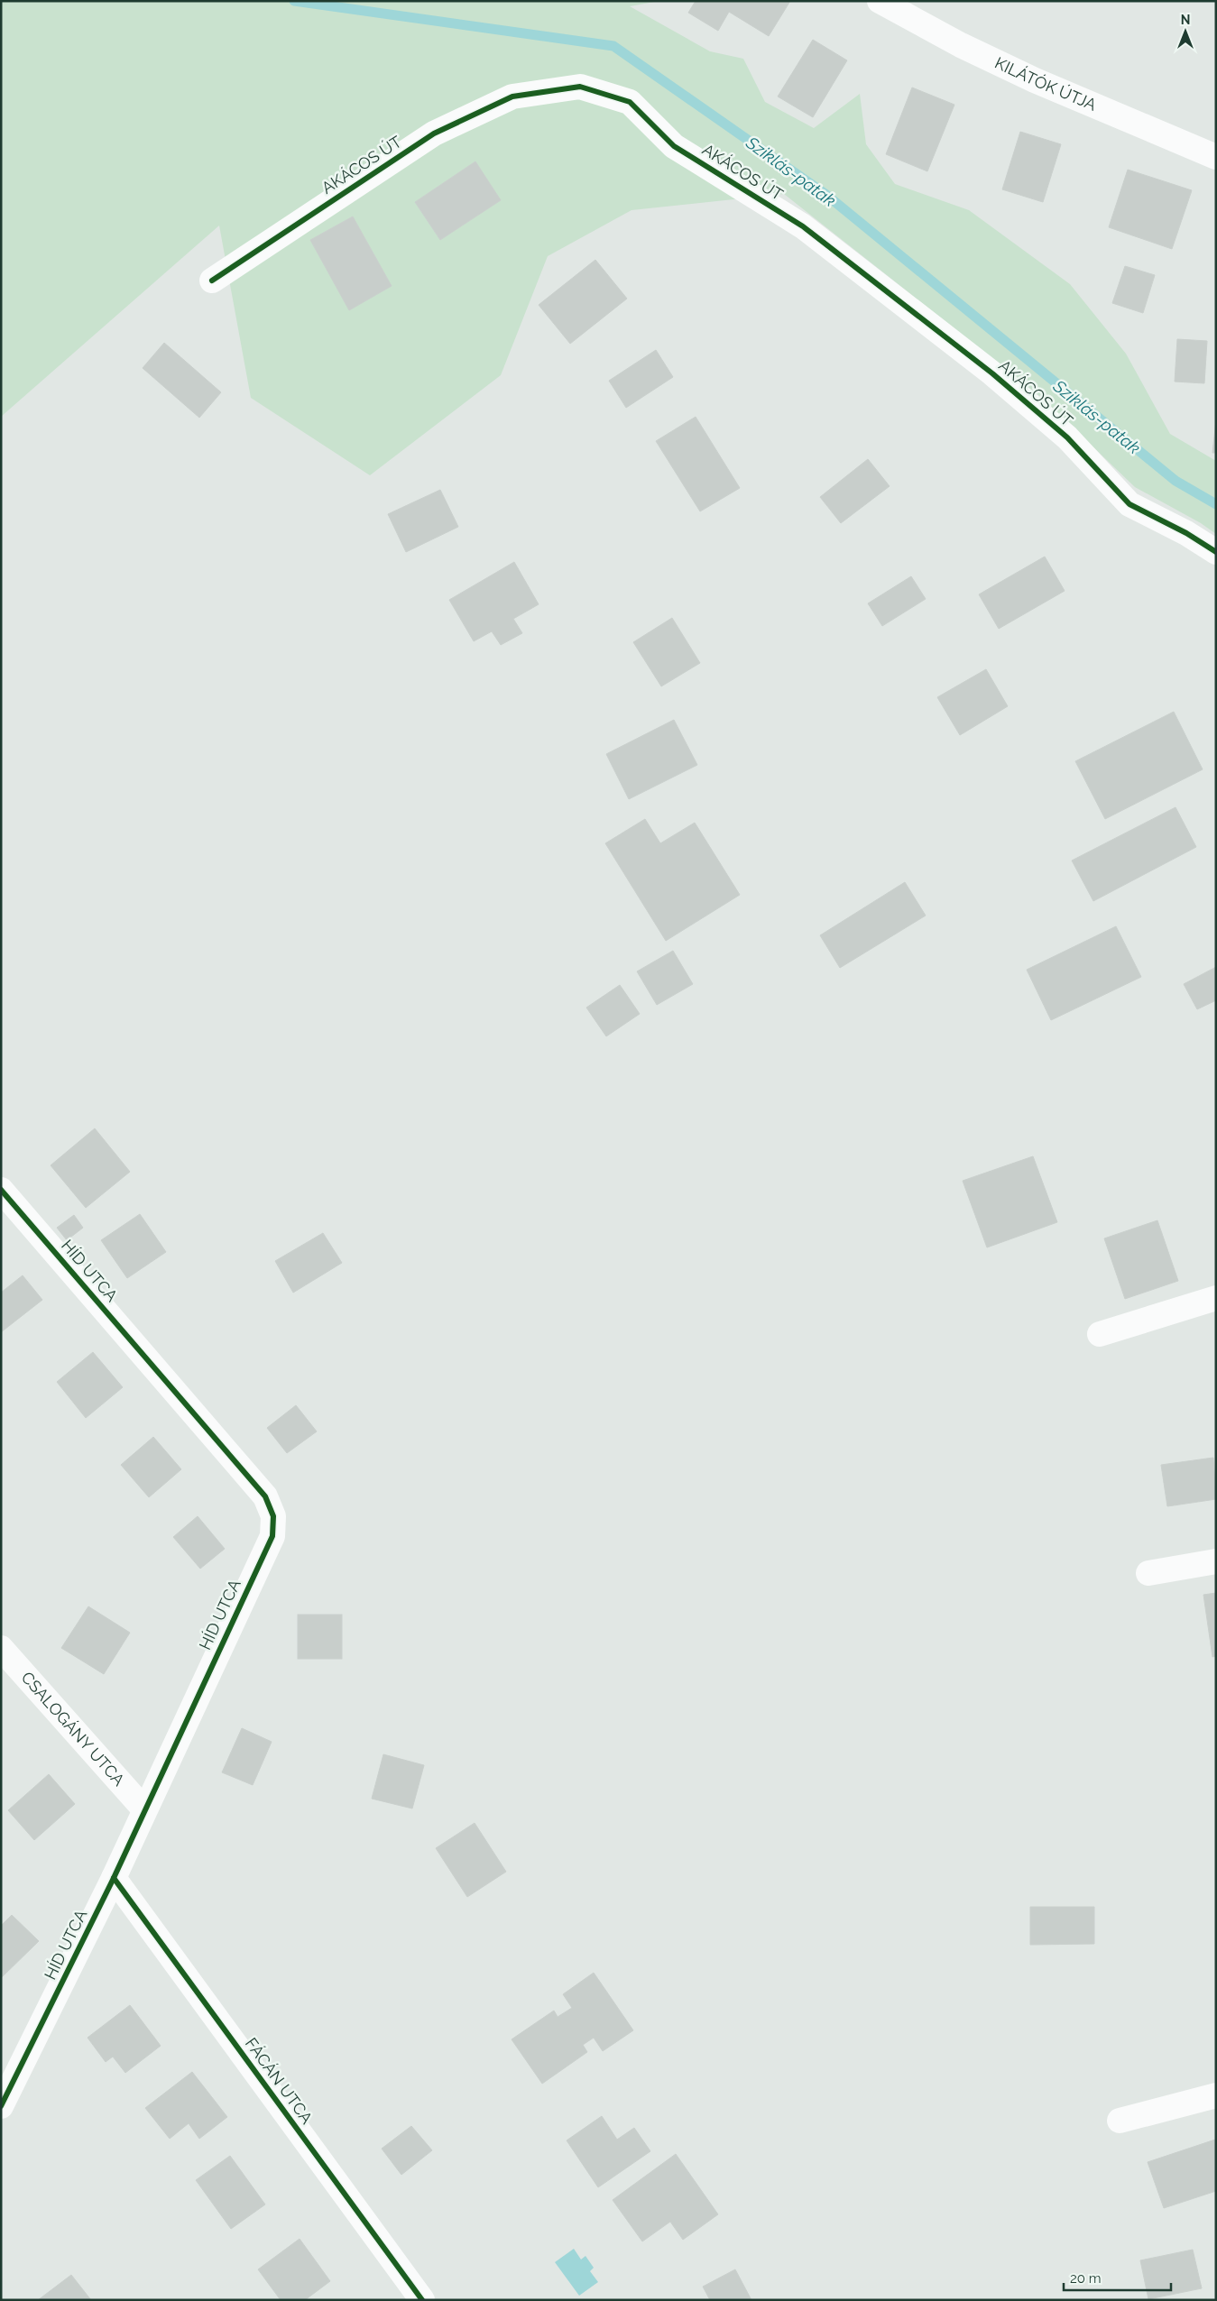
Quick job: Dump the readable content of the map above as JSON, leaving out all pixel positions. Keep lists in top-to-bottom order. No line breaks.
{"streets":{"street":["KILÁTÓK ÚTJA","AKÁCOS ÚT","HÍD UTCA","CSALOGÁNY UTCA","FÁCÁN UTCA"]},"crossings":[["HÍD UTCA","CSALOGÁNY UTCA"],["HÍD UTCA","FÁCÁN UTCA"]],"water":["Sziklás-patak"],"scale_bar":"20 m","north":"top"}
